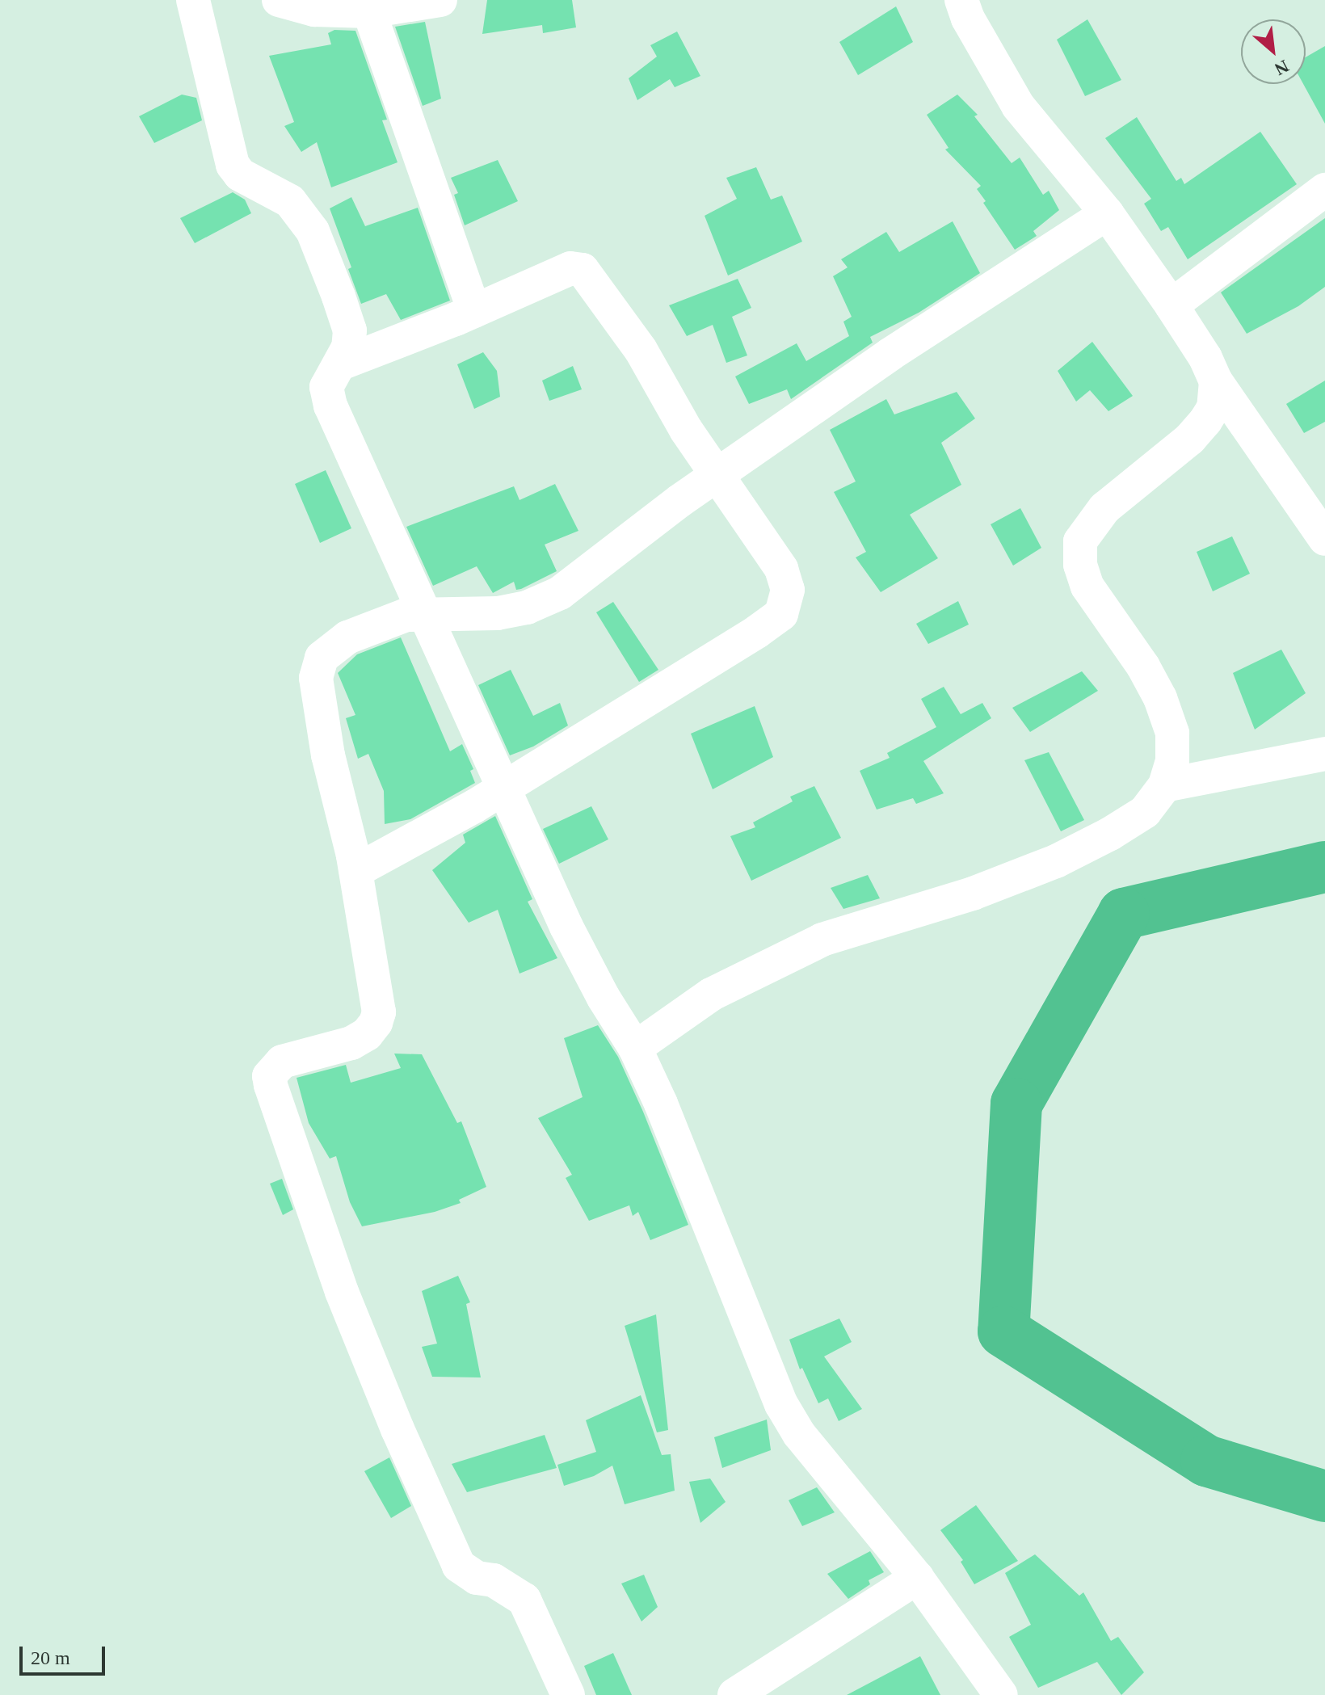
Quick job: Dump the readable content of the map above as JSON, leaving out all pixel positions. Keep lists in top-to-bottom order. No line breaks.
{"scale_bar":"20 m","north":"bottom right"}
